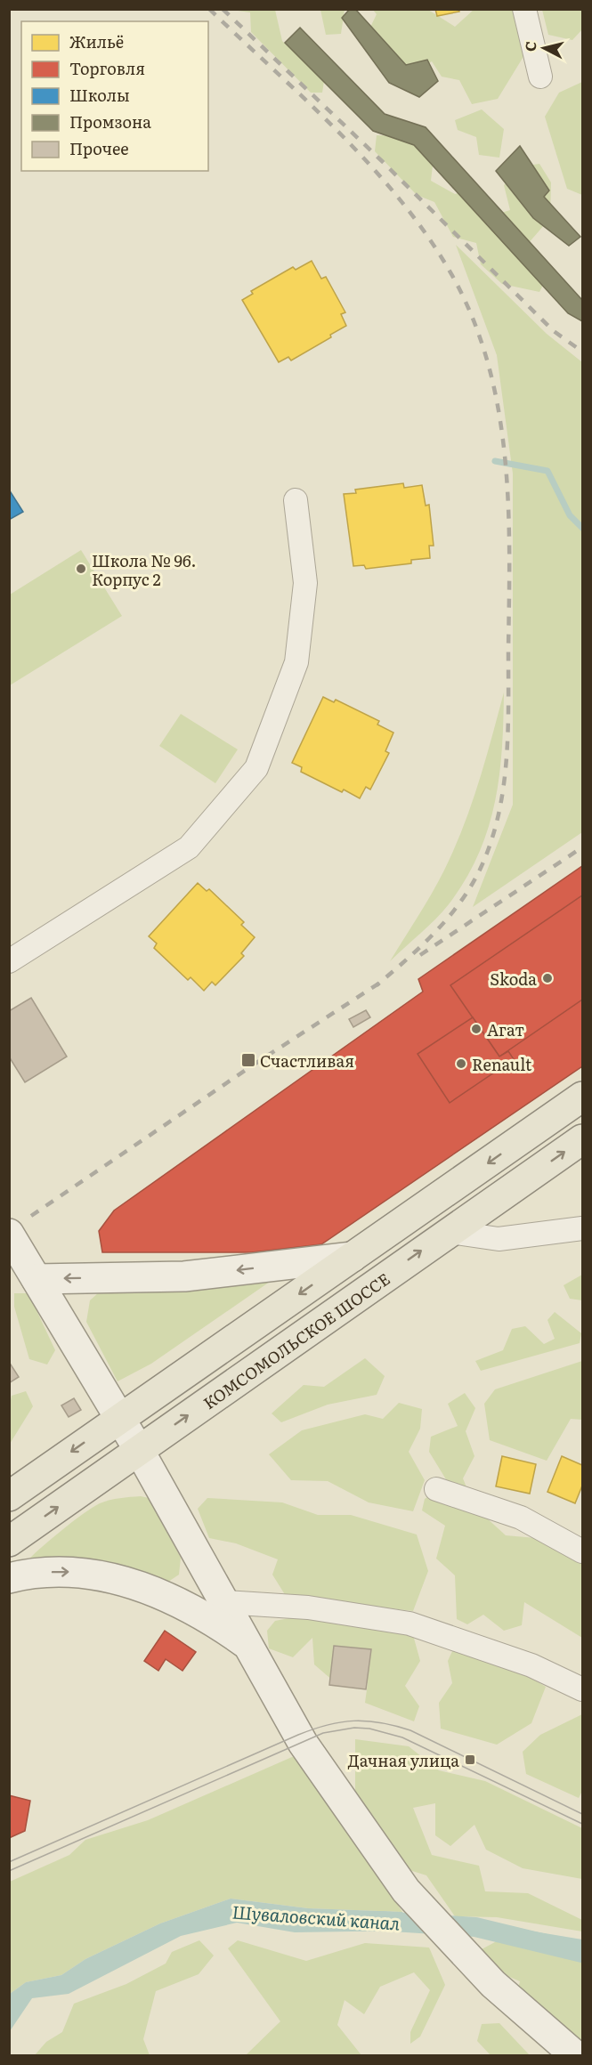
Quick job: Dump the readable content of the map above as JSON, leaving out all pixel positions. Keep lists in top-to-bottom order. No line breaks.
{"streets":{"main road":["КОМСОМОЛЬСКОЕ ШОССЕ"]},"water":["Шуваловский канал"],"places":{"other":["Школа № 96. Корпус 2","Skoda","Агат","Renault"],"transit":["Счастливая","Дачная улица"]},"legend":["Жильё","Торговля","Школы","Промзона","Прочее"],"north":"left"}
